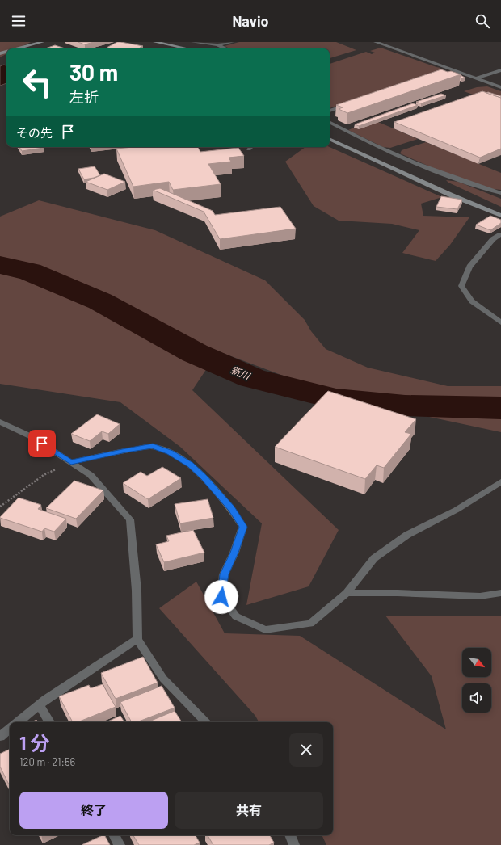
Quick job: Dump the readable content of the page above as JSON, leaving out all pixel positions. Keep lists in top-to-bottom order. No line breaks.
{"water":["新川"],"north":"bottom right","page":{"header":"Navio","turn":["30 m","左折"],"then":"その先","heading":["1 分","120 m · 21:56"],"buttons":["終了","共有"]}}
